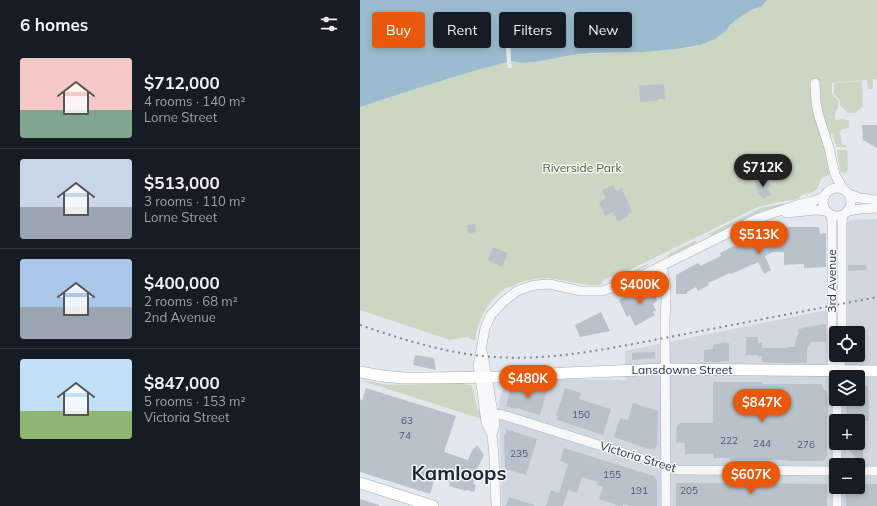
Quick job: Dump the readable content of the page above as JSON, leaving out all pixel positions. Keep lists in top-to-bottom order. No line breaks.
{"streets":{"main road":["Lansdowne Street"],"street":["3rd Avenue","Victoria Street"]},"districts":["Kamloops"],"parks":["Riverside Park"],"house_numbers":["150","63","74","222","244","276","235","155","191","205"],"page":{"heading":"6 homes","chip":["Buy","Rent","Filters","New"],"list":[{"name":"$712,000","note":"4 rooms · 140 m² · Lorne Street"},{"name":"$513,000","note":"3 rooms · 110 m² · Lorne Street"},{"name":"$400,000","note":"2 rooms · 68 m² · 2nd Avenue"},{"name":"$847,000","note":"5 rooms · 153 m² · Victoria Street"}],"price":["$712K","$513K","$400K","$480K","$847K","$607K"],"map_buttons":["+","−"]}}
